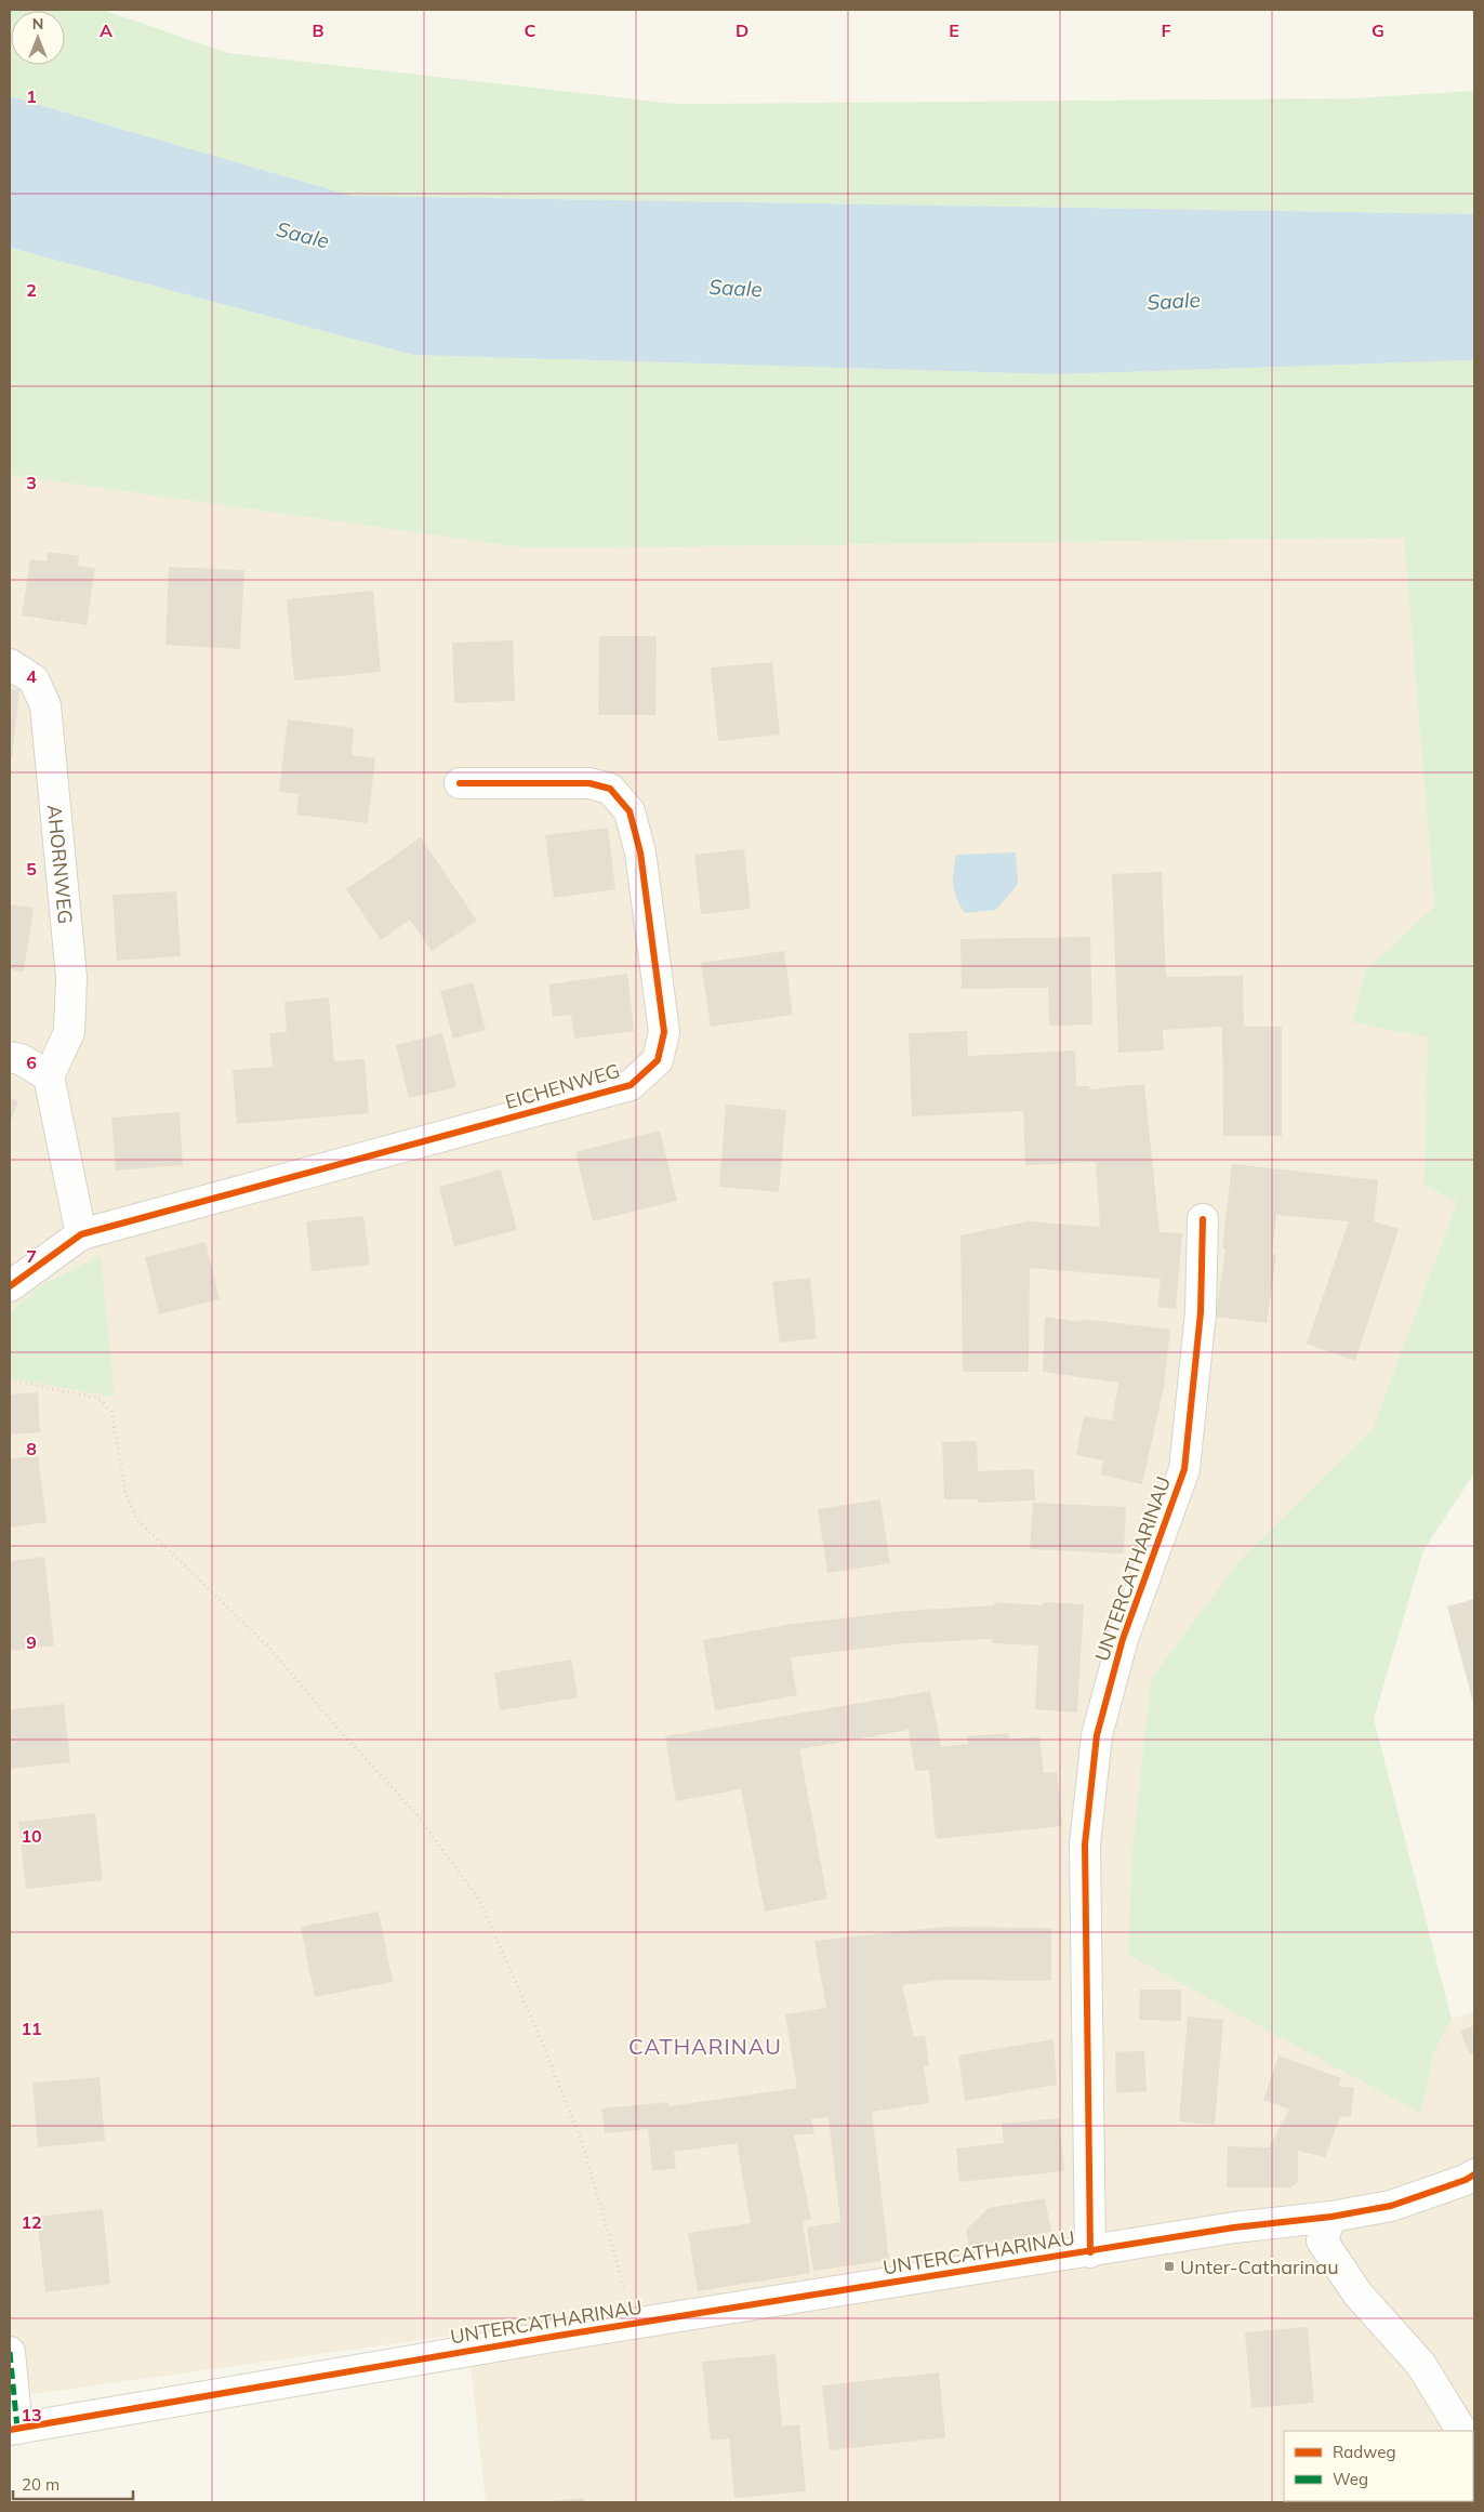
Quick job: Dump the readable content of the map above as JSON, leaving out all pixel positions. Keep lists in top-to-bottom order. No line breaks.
{"streets":{"street":["AHORNWEG","EICHENWEG","UNTERCATHARINAU"]},"districts":["CATHARINAU"],"water":["Saale"],"places":{"transit":["Unter-Catharinau"]},"legend":["Radweg","Weg"],"scale_bar":"20 m","north":"top","grid":{"columns":["A","B","C","D","E","F","G"],"rows":["1","2","3","4","5","6","7","8","9","10","11","12","13"]}}
